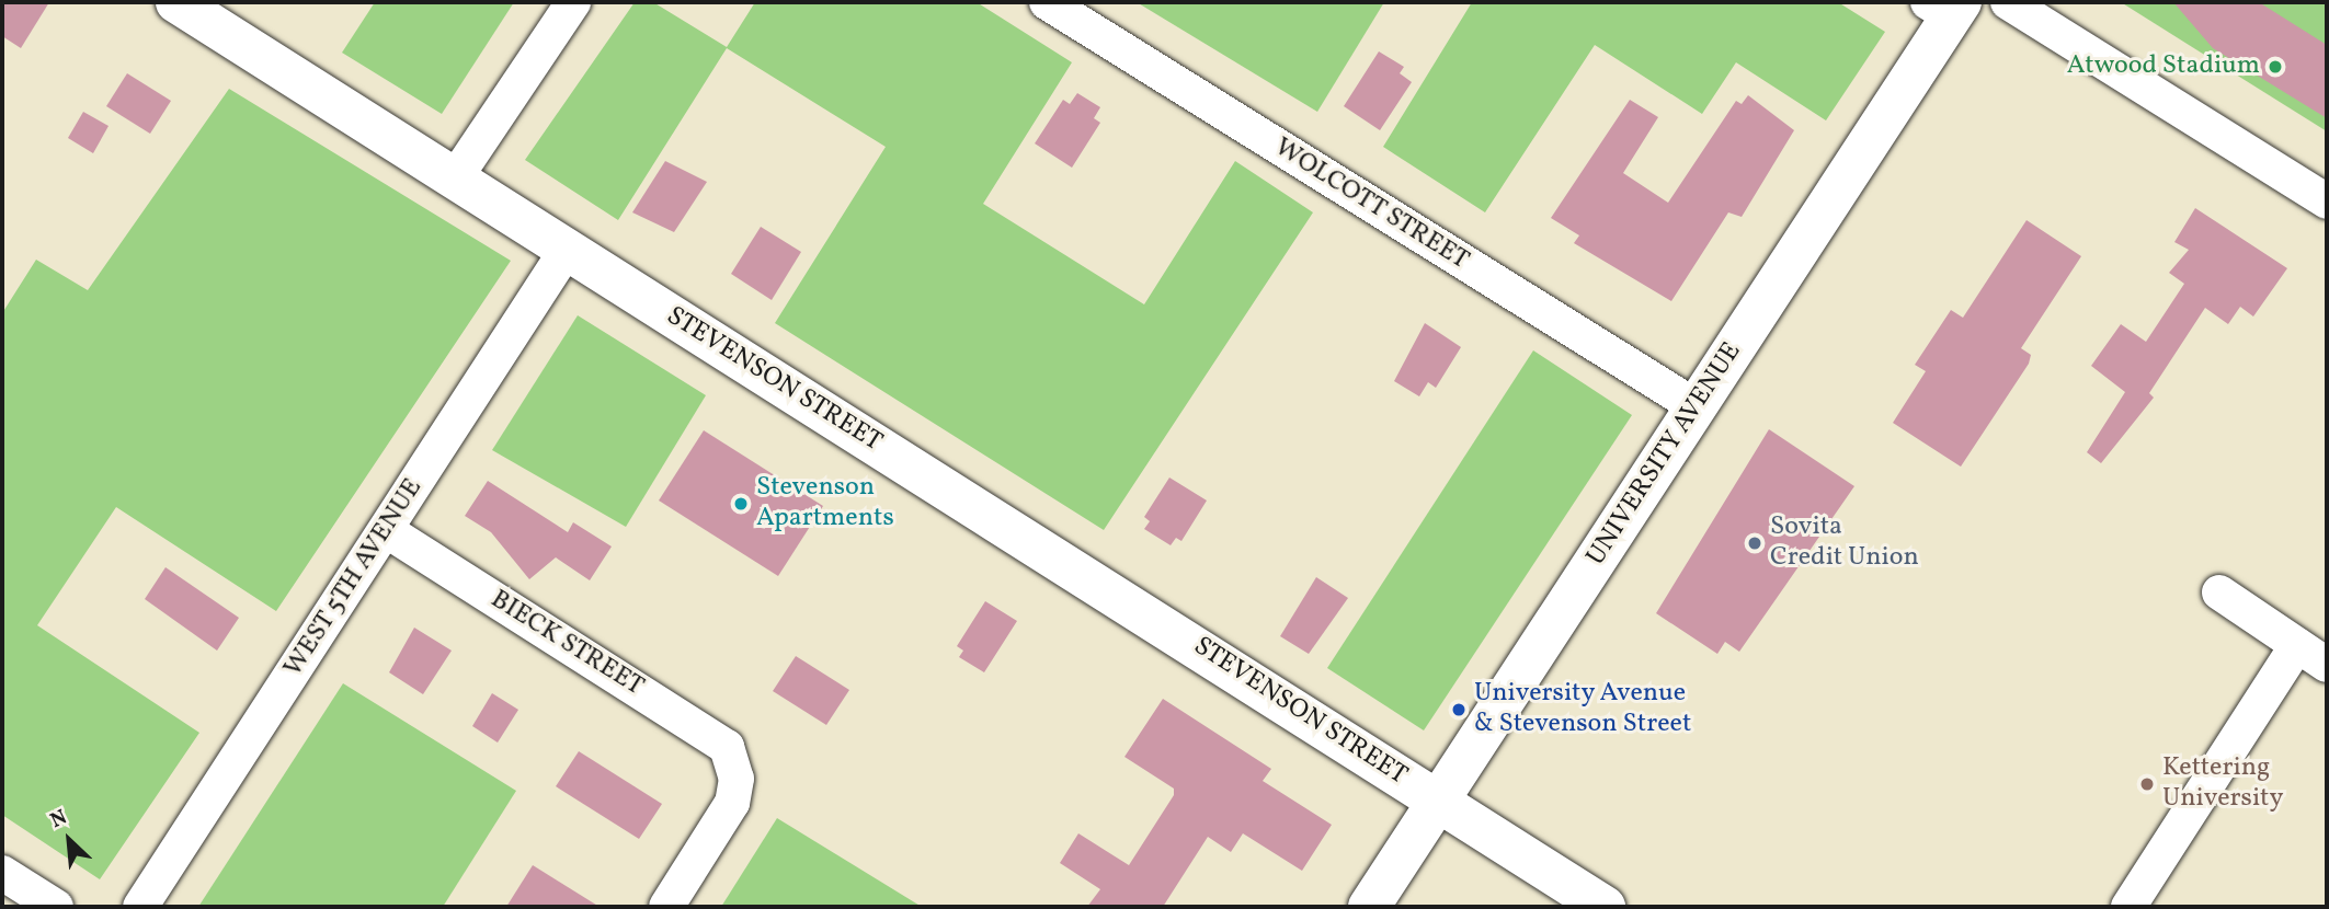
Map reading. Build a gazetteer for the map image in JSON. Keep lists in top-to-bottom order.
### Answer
{
  "streets": {
    "street": [
      "WOLCOTT STREET",
      "STEVENSON STREET",
      "UNIVERSITY AVENUE",
      "WEST 5TH AVENUE",
      "BIECK STREET"
    ]
  },
  "crossings": [
    ["WOLCOTT STREET", "UNIVERSITY AVENUE"],
    ["STEVENSON STREET", "UNIVERSITY AVENUE"],
    ["STEVENSON STREET", "WEST 5TH AVENUE"],
    ["WEST 5TH AVENUE", "BIECK STREET"]
  ],
  "places": [
    "Atwood Stadium",
    "Stevenson Apartments",
    "Sovita Credit Union",
    "University Avenue & Stevenson Street",
    "Kettering University"
  ],
  "north": "top left"
}
